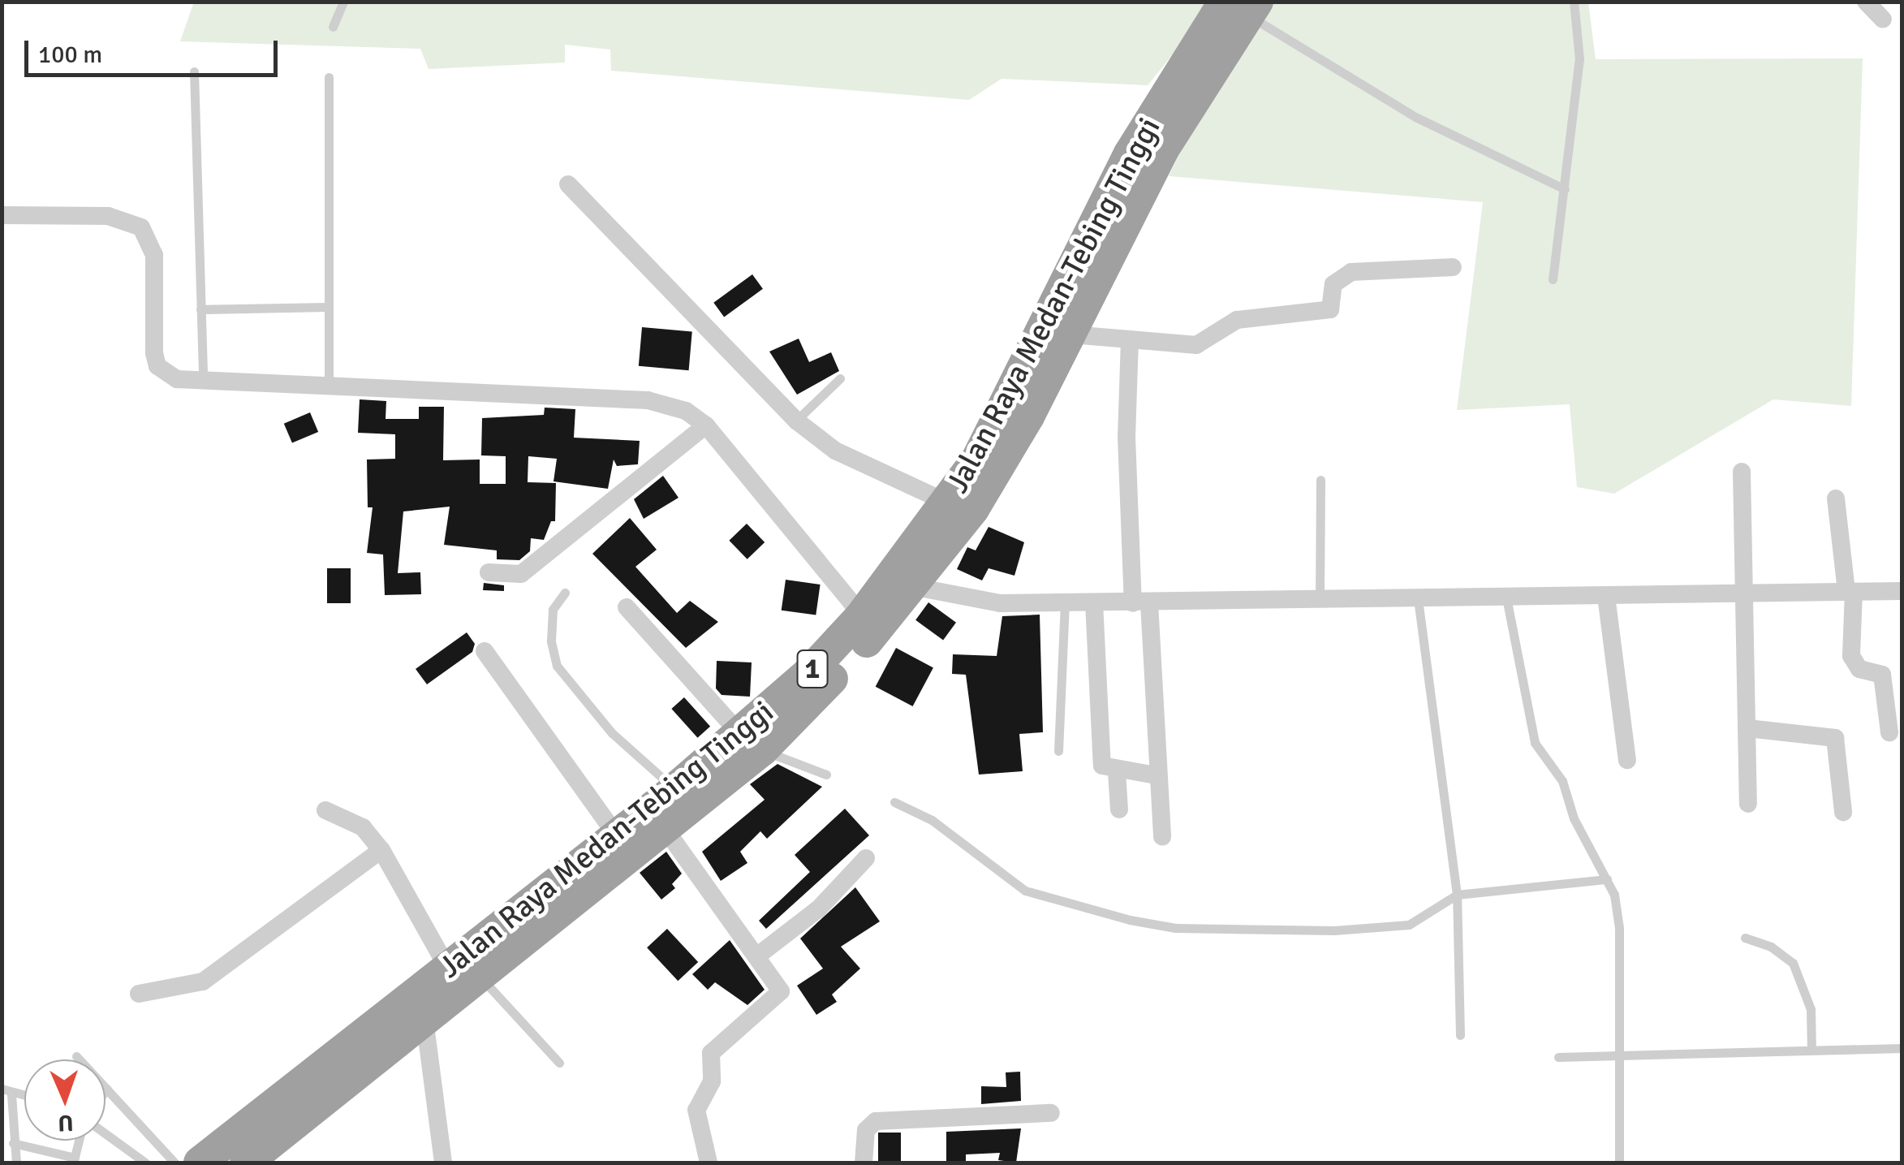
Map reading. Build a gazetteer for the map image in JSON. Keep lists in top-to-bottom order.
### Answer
{
  "streets": {
    "highway": ["Jalan Raya Medan-Tebing Tinggi", "1"]
  },
  "scale_bar": "100 m",
  "north": "bottom"
}
